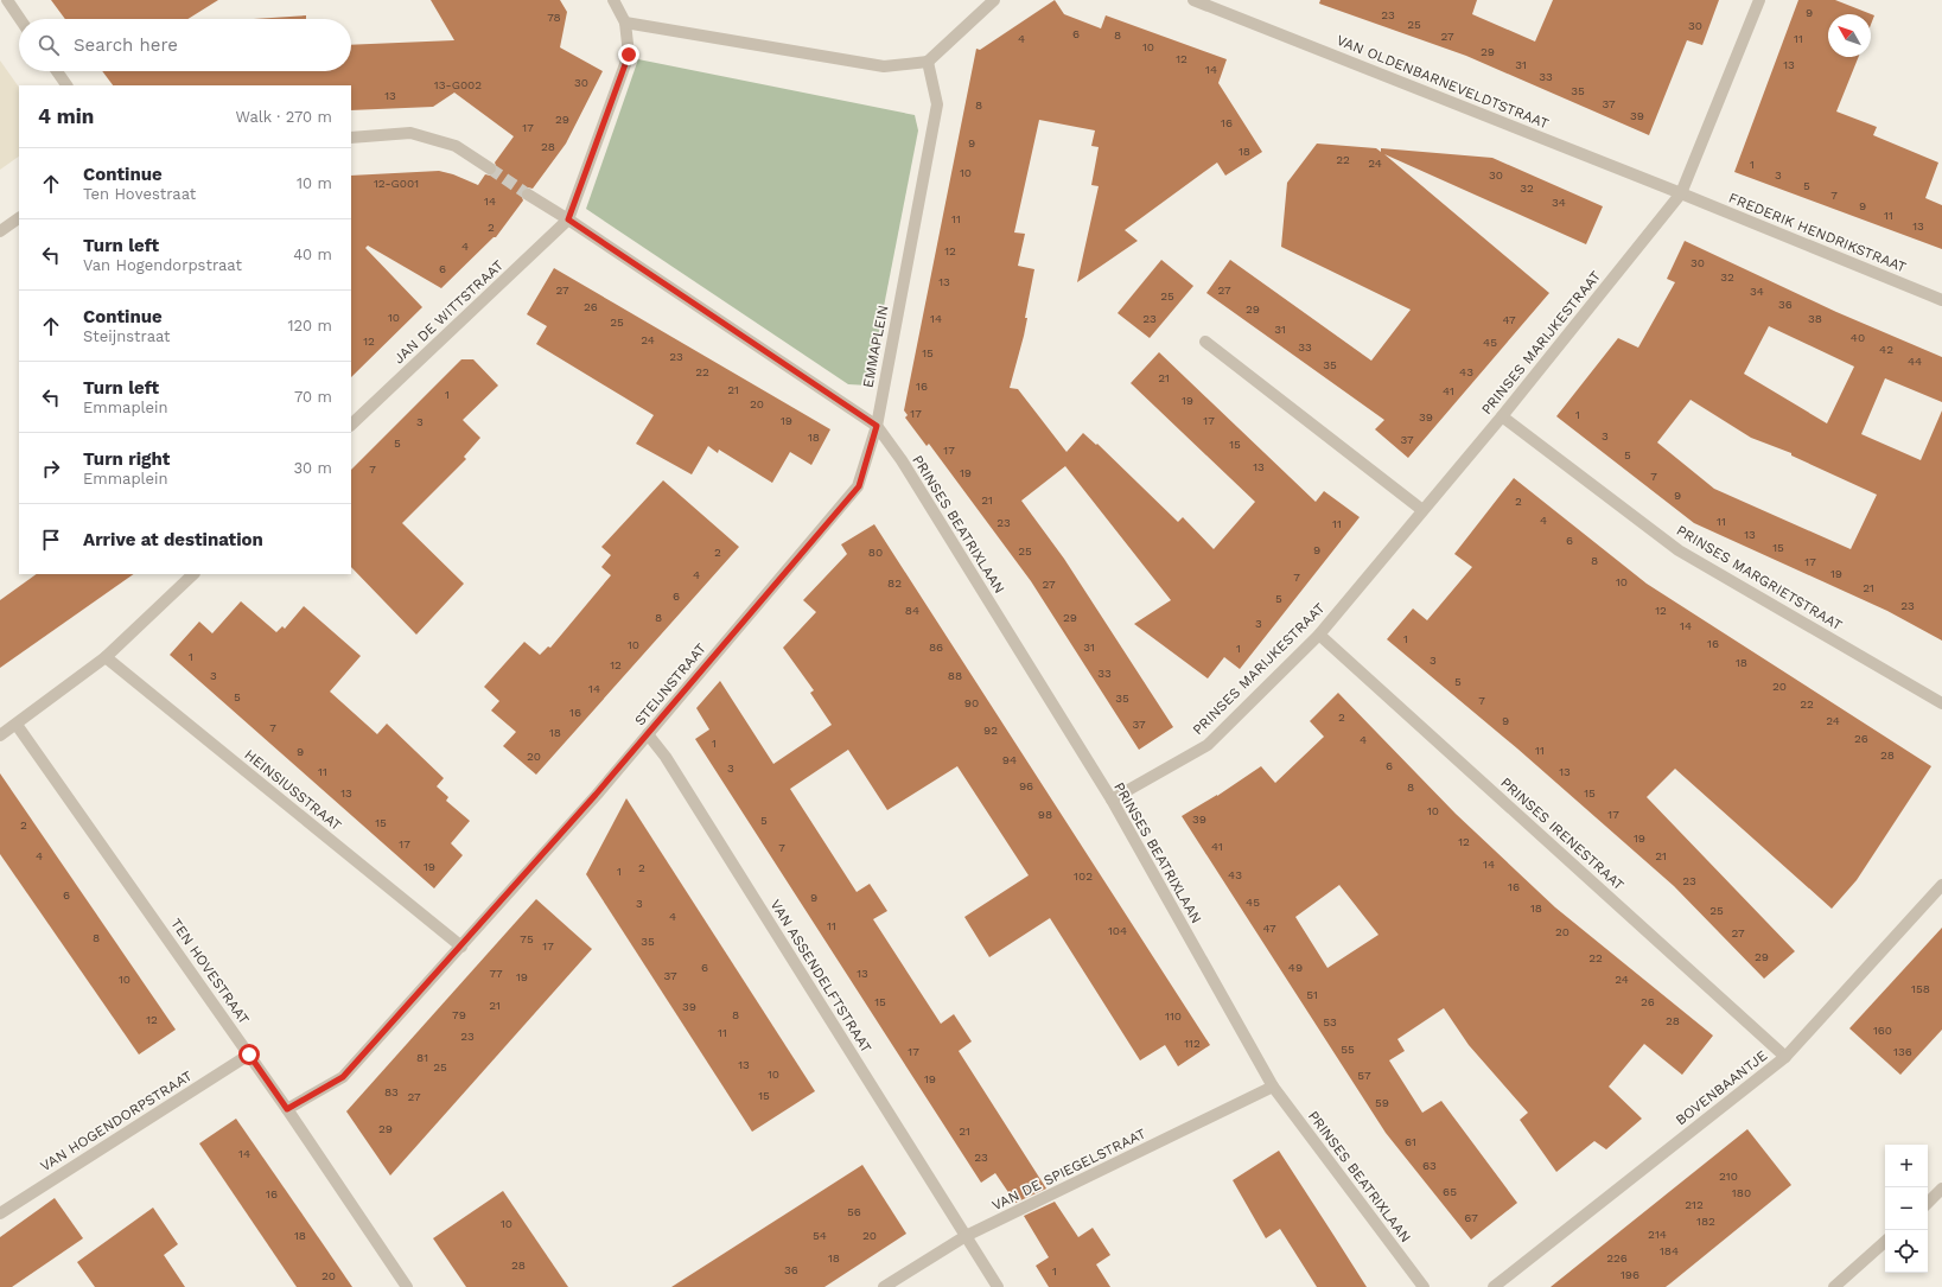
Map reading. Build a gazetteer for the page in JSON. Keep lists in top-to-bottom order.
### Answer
{
  "streets": {
    "street": [
      "VAN OLDENBARNEVELDTSTRAAT",
      "FREDERIK HENDRIKSTRAAT",
      "JAN DE WITTSTRAAT",
      "PRINSES MARIJKESTRAAT",
      "EMMAPLEIN",
      "PRINSES BEATRIXLAAN",
      "PRINSES MARGRIETSTRAAT",
      "STEIJNSTRAAT",
      "HEINSIUSSTRAAT",
      "PRINSES IRENESTRAAT",
      "TEN HOVESTRAAT",
      "VAN ASSENDELFTSTRAAT",
      "BOVENBAANTJE",
      "VAN HOGENDORPSTRAAT",
      "VAN DE SPIEGELSTRAAT"
    ]
  },
  "crossings": [
    ["VAN OLDENBARNEVELDTSTRAAT", "FREDERIK HENDRIKSTRAAT"],
    ["VAN OLDENBARNEVELDTSTRAAT", "PRINSES MARIJKESTRAAT"],
    ["FREDERIK HENDRIKSTRAAT", "PRINSES MARIJKESTRAAT"],
    ["PRINSES MARIJKESTRAAT", "PRINSES BEATRIXLAAN"],
    ["PRINSES MARIJKESTRAAT", "PRINSES MARGRIETSTRAAT"],
    ["PRINSES MARIJKESTRAAT", "PRINSES IRENESTRAAT"],
    ["EMMAPLEIN", "PRINSES BEATRIXLAAN"],
    ["EMMAPLEIN", "STEIJNSTRAAT"],
    ["PRINSES BEATRIXLAAN", "STEIJNSTRAAT"],
    ["PRINSES BEATRIXLAAN", "VAN DE SPIEGELSTRAAT"],
    ["STEIJNSTRAAT", "HEINSIUSSTRAAT"],
    ["STEIJNSTRAAT", "VAN ASSENDELFTSTRAAT"],
    ["PRINSES IRENESTRAAT", "BOVENBAANTJE"],
    ["TEN HOVESTRAAT", "VAN HOGENDORPSTRAAT"],
    ["VAN ASSENDELFTSTRAAT", "VAN DE SPIEGELSTRAAT"]
  ],
  "house_numbers": [
    "9",
    "23",
    "78",
    "25",
    "30",
    "6",
    "8",
    "27",
    "4",
    "11",
    "10",
    "29",
    "12",
    "31",
    "13",
    "14",
    "33",
    "30",
    "13-G002",
    "35",
    "13",
    "37",
    "8",
    "39",
    "29",
    "16",
    "17",
    "9",
    "28",
    "18",
    "22",
    "24",
    "1",
    "10",
    "30",
    "3",
    "12-G001",
    "5",
    "32",
    "7",
    "14",
    "34",
    "9",
    "11",
    "11",
    "13",
    "2",
    "4",
    "12",
    "30",
    "6",
    "32",
    "13",
    "27",
    "27",
    "34",
    "25",
    "36",
    "26",
    "29",
    "10",
    "14",
    "23",
    "38",
    "47",
    "25",
    "31",
    "40",
    "24",
    "12",
    "45",
    "33",
    "42",
    "15",
    "23",
    "44",
    "35",
    "22",
    "43",
    "21",
    "16",
    "21",
    "41",
    "1",
    "19",
    "20",
    "17",
    "1",
    "39",
    "19",
    "17",
    "3",
    "3",
    "18",
    "37",
    "5",
    "15",
    "17",
    "5",
    "13",
    "7",
    "19",
    "7",
    "9",
    "21",
    "2",
    "4",
    "11",
    "23",
    "11",
    "13",
    "6",
    "15",
    "9",
    "25",
    "2",
    "80",
    "8",
    "17",
    "19",
    "4",
    "7",
    "10",
    "82",
    "27",
    "21",
    "6",
    "5",
    "23",
    "84",
    "12",
    "8",
    "29",
    "3",
    "14",
    "1",
    "16",
    "10",
    "86",
    "31",
    "1",
    "1",
    "3",
    "18",
    "12",
    "33",
    "3",
    "88",
    "5",
    "20",
    "14",
    "5",
    "35",
    "7",
    "90",
    "22",
    "16",
    "2",
    "9",
    "24",
    "37",
    "7",
    "92",
    "18",
    "26",
    "4",
    "1",
    "11",
    "9",
    "28",
    "20",
    "94",
    "6",
    "3",
    "11",
    "13",
    "96",
    "8",
    "13",
    "15",
    "10",
    "98",
    "17",
    "39",
    "5",
    "15",
    "2",
    "19",
    "12",
    "17",
    "41",
    "7",
    "4",
    "21",
    "14",
    "19",
    "2",
    "1",
    "43",
    "102",
    "23",
    "16",
    "6",
    "9",
    "45",
    "3",
    "18",
    "25",
    "4",
    "11",
    "47",
    "104",
    "20",
    "27",
    "8",
    "75",
    "35",
    "17",
    "29",
    "22",
    "6",
    "49",
    "77",
    "13",
    "37",
    "19",
    "10",
    "24",
    "158",
    "51",
    "15",
    "26",
    "21",
    "39",
    "79",
    "8",
    "110",
    "12",
    "28",
    "53",
    "160",
    "11",
    "23",
    "112",
    "55",
    "17",
    "136",
    "81",
    "13",
    "25",
    "10",
    "57",
    "19",
    "83",
    "15",
    "27",
    "59",
    "29",
    "21",
    "61",
    "14",
    "23",
    "63",
    "210",
    "65",
    "180",
    "16",
    "212",
    "56",
    "67",
    "182",
    "10",
    "214",
    "18",
    "54",
    "20",
    "184",
    "18",
    "226",
    "28",
    "36",
    "1",
    "196",
    "20"
  ],
  "north": "top left",
  "page": {
    "search": "Search here",
    "heading": ["4 min", "Walk · 270 m"],
    "list": [
      ["Continue", "Ten Hovestraat", "10 m"],
      ["Turn left", "Van Hogendorpstraat", "40 m"],
      ["Continue", "Steijnstraat", "120 m"],
      ["Turn left", "Emmaplein", "70 m"],
      ["Turn right", "Emmaplein", "30 m"],
      "Arrive at destination"
    ],
    "map_buttons": ["+", "−"]
  }
}
